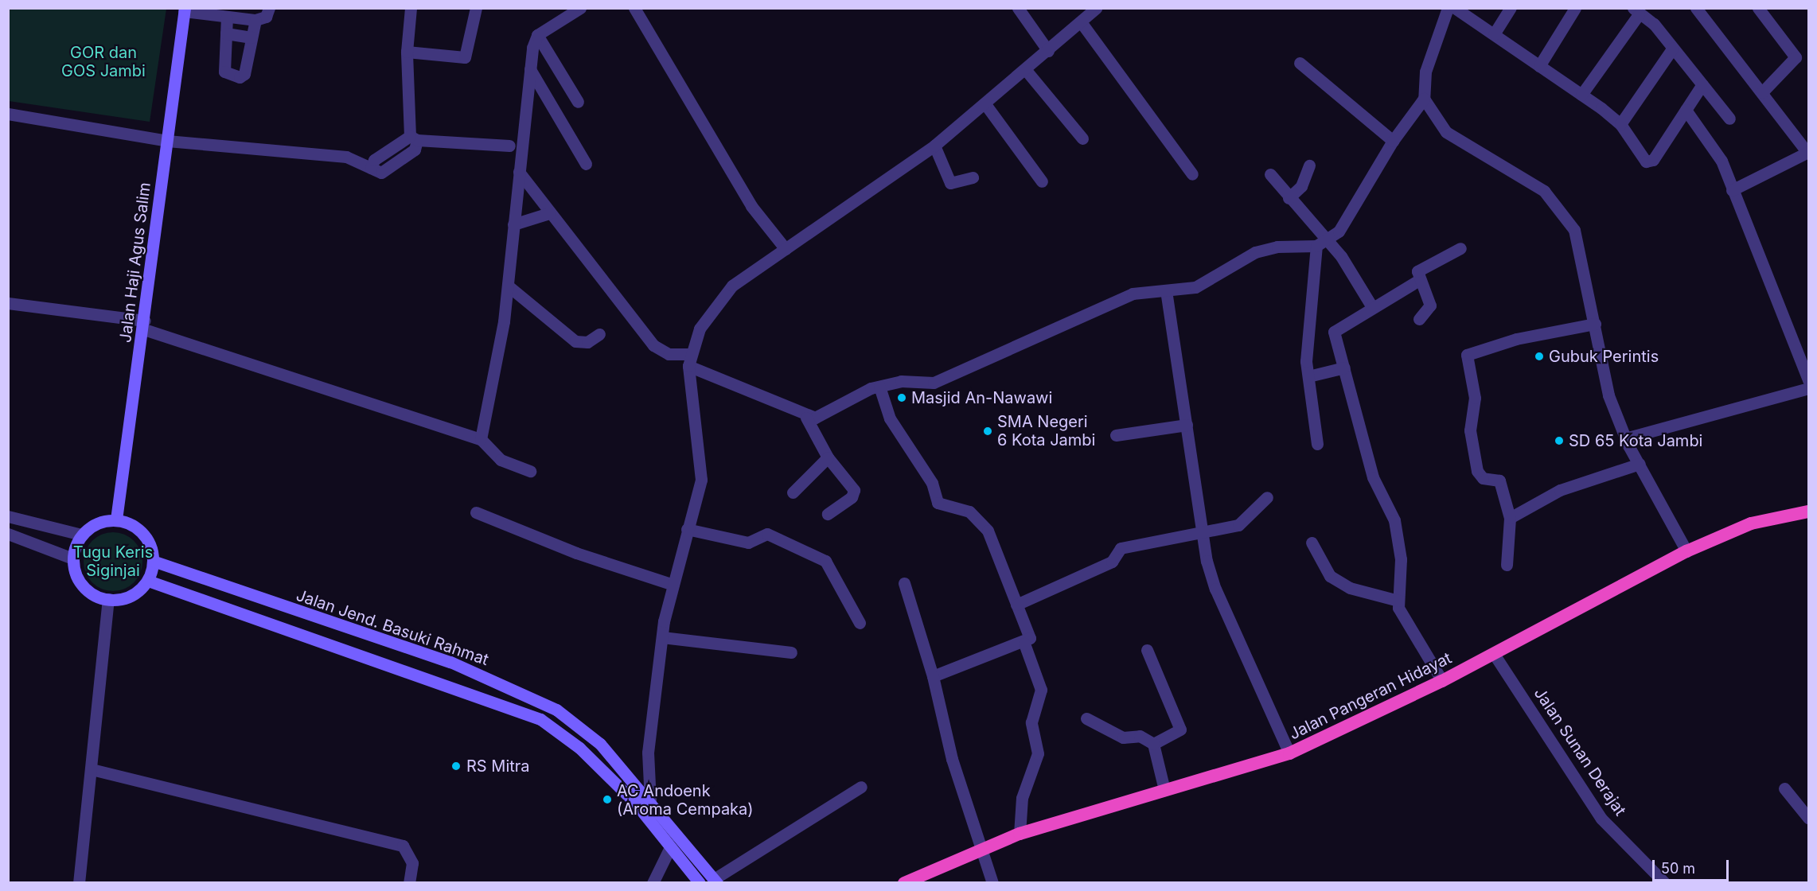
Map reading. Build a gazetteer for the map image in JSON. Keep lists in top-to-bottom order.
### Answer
{
  "streets": {
    "highway": ["Jalan Pangeran Hidayat"],
    "main road": ["Jalan Haji Agus Salim", "Jalan Jend. Basuki Rahmat"],
    "street": ["Jalan Sunan Derajat"]
  },
  "crossings": [
    ["Jalan Haji Agus Salim", "Jalan Jend. Basuki Rahmat"],
    ["Jalan Pangeran Hidayat", "Jalan Sunan Derajat"]
  ],
  "parks": ["GOR dan GOS Jambi", "Tugu Keris Siginjai"],
  "places": [
    "Gubuk Perintis",
    "Masjid An-Nawawi",
    "SMA Negeri 6 Kota Jambi",
    "SD 65 Kota Jambi",
    "RS Mitra",
    "AC Andoenk (Aroma Cempaka)"
  ],
  "scale_bar": "50 m"
}
